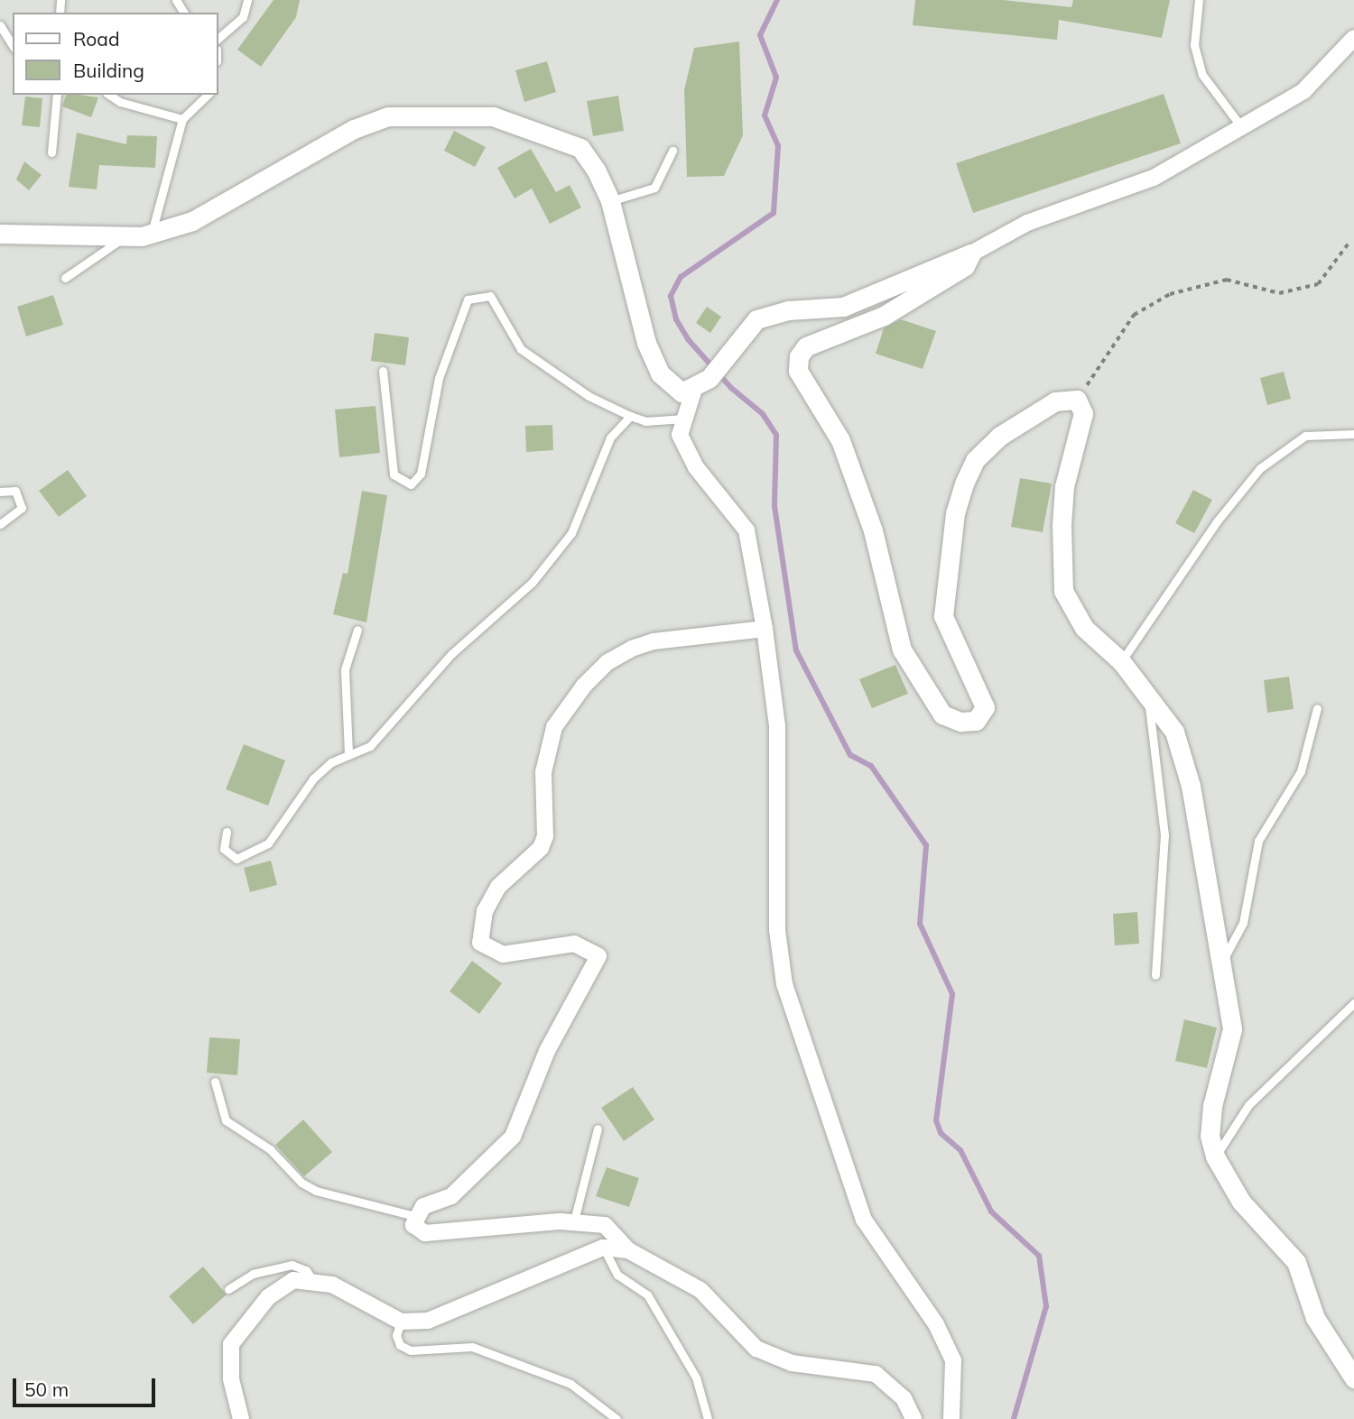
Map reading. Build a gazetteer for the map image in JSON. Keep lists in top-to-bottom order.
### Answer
{
  "legend": ["Road", "Building"],
  "scale_bar": "50 m"
}
